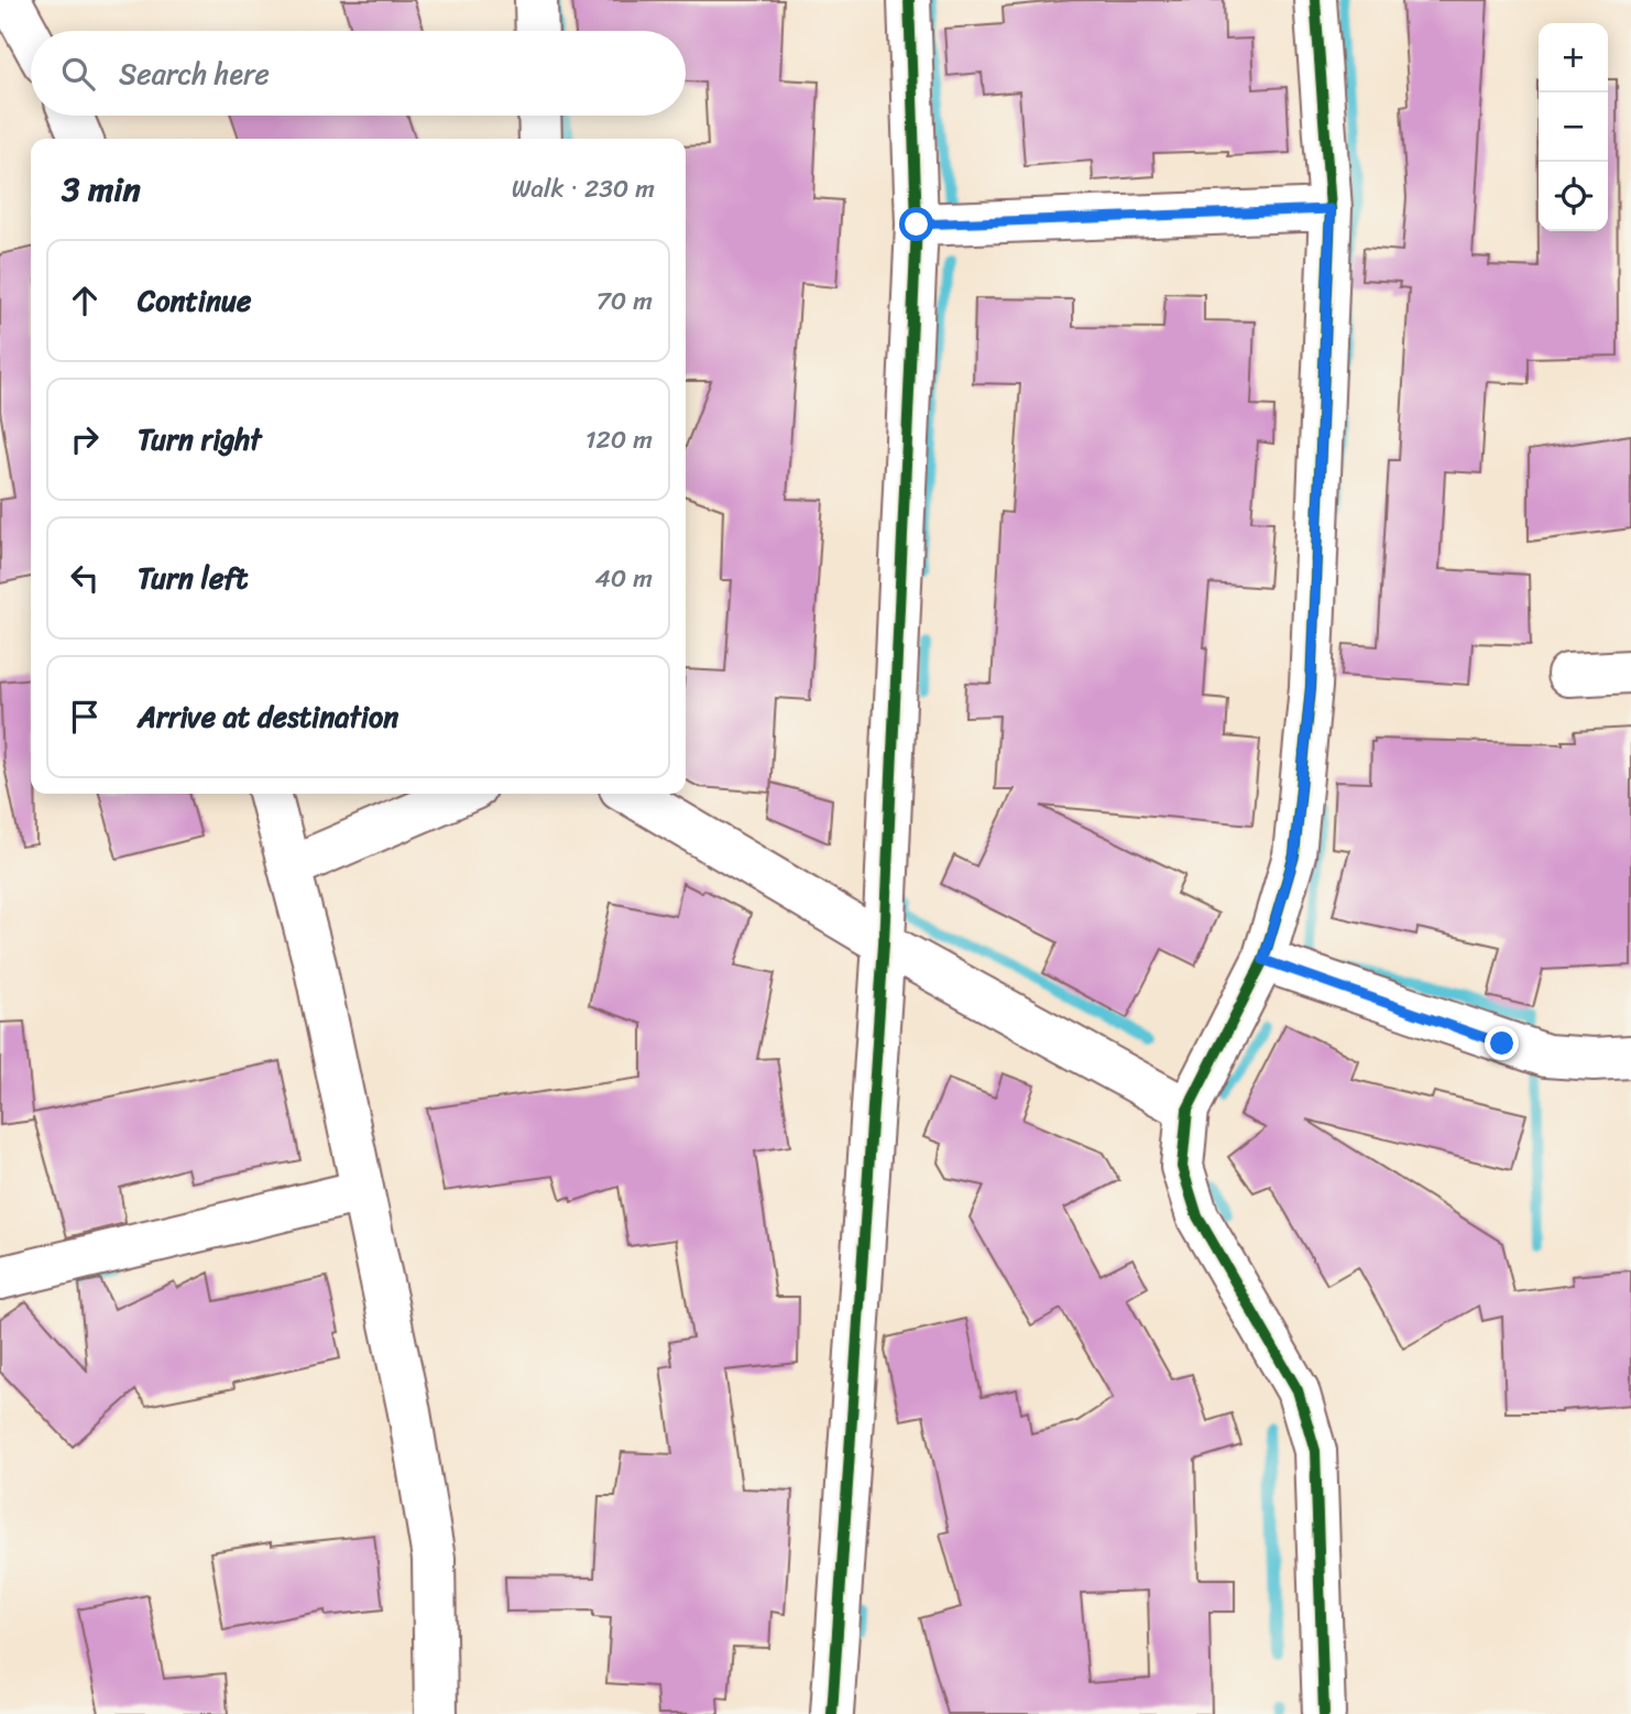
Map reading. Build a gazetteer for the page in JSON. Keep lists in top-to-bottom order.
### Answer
{
  "page": {
    "map_buttons": ["+", "−"],
    "search": "Search here",
    "heading": ["3 min", "Walk · 230 m"],
    "list": [
      ["Continue", "70 m"],
      ["Turn right", "120 m"],
      ["Turn left", "40 m"],
      "Arrive at destination"
    ]
  }
}
